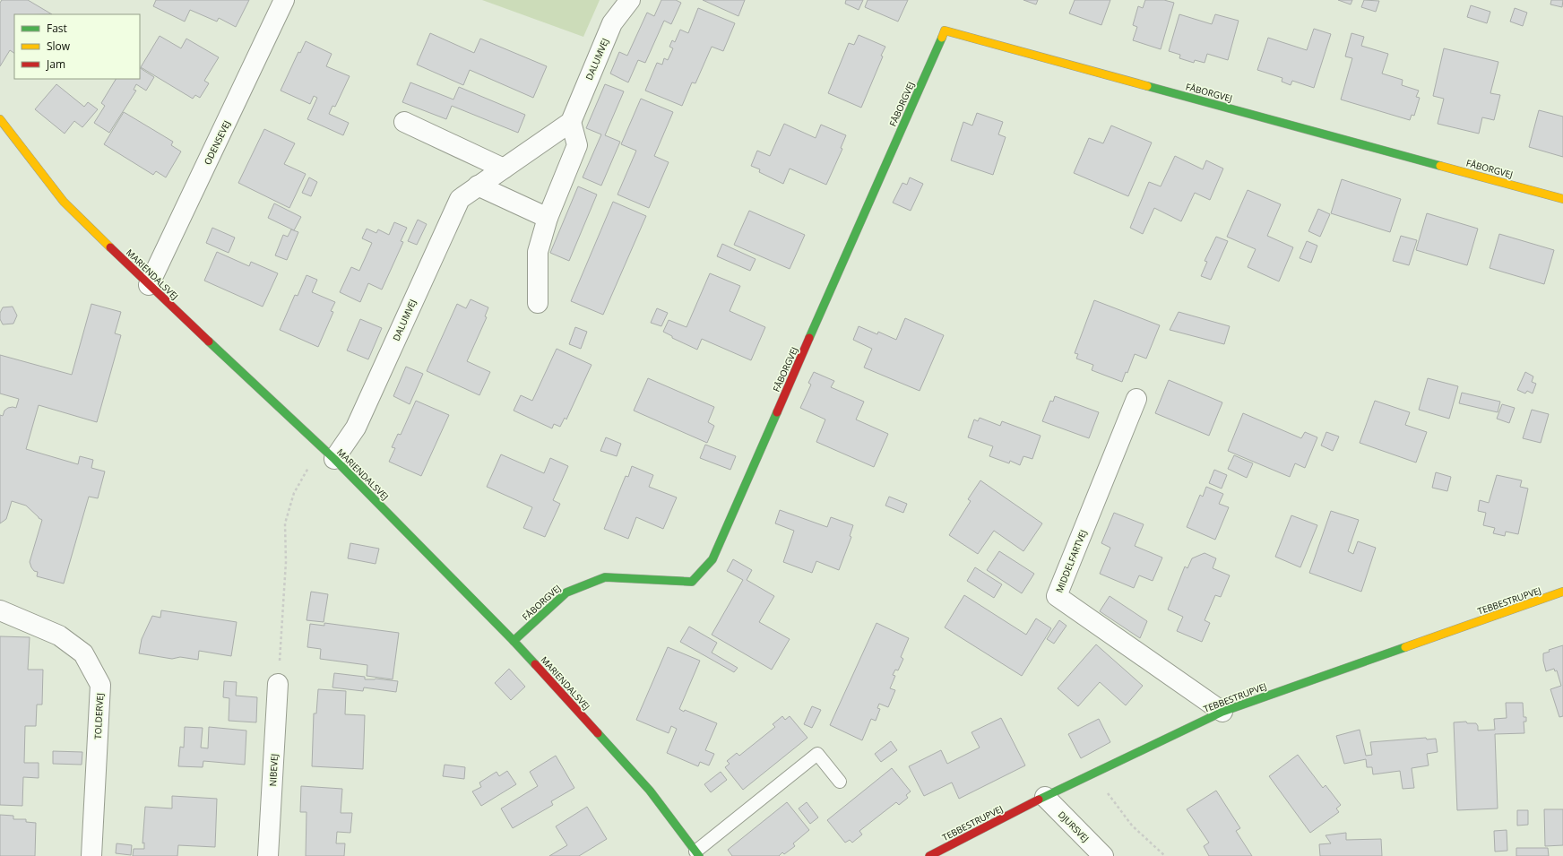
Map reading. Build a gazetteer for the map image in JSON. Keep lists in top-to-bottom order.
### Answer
{
  "streets": {
    "street": [
      "DALUMVEJ",
      "FÅBORGVEJ",
      "ODENSEVEJ",
      "MARIENDALSVEJ",
      "MIDDELFARTVEJ",
      "TEBBESTRUPVEJ",
      "TOLDERVEJ",
      "NIBEVEJ",
      "DJURSVEJ"
    ]
  },
  "crossings": [
    ["DALUMVEJ", "MARIENDALSVEJ"],
    ["FÅBORGVEJ", "MARIENDALSVEJ"],
    ["ODENSEVEJ", "MARIENDALSVEJ"],
    ["MIDDELFARTVEJ", "TEBBESTRUPVEJ"],
    ["TEBBESTRUPVEJ", "DJURSVEJ"]
  ],
  "legend": ["Fast", "Slow", "Jam"]
}
